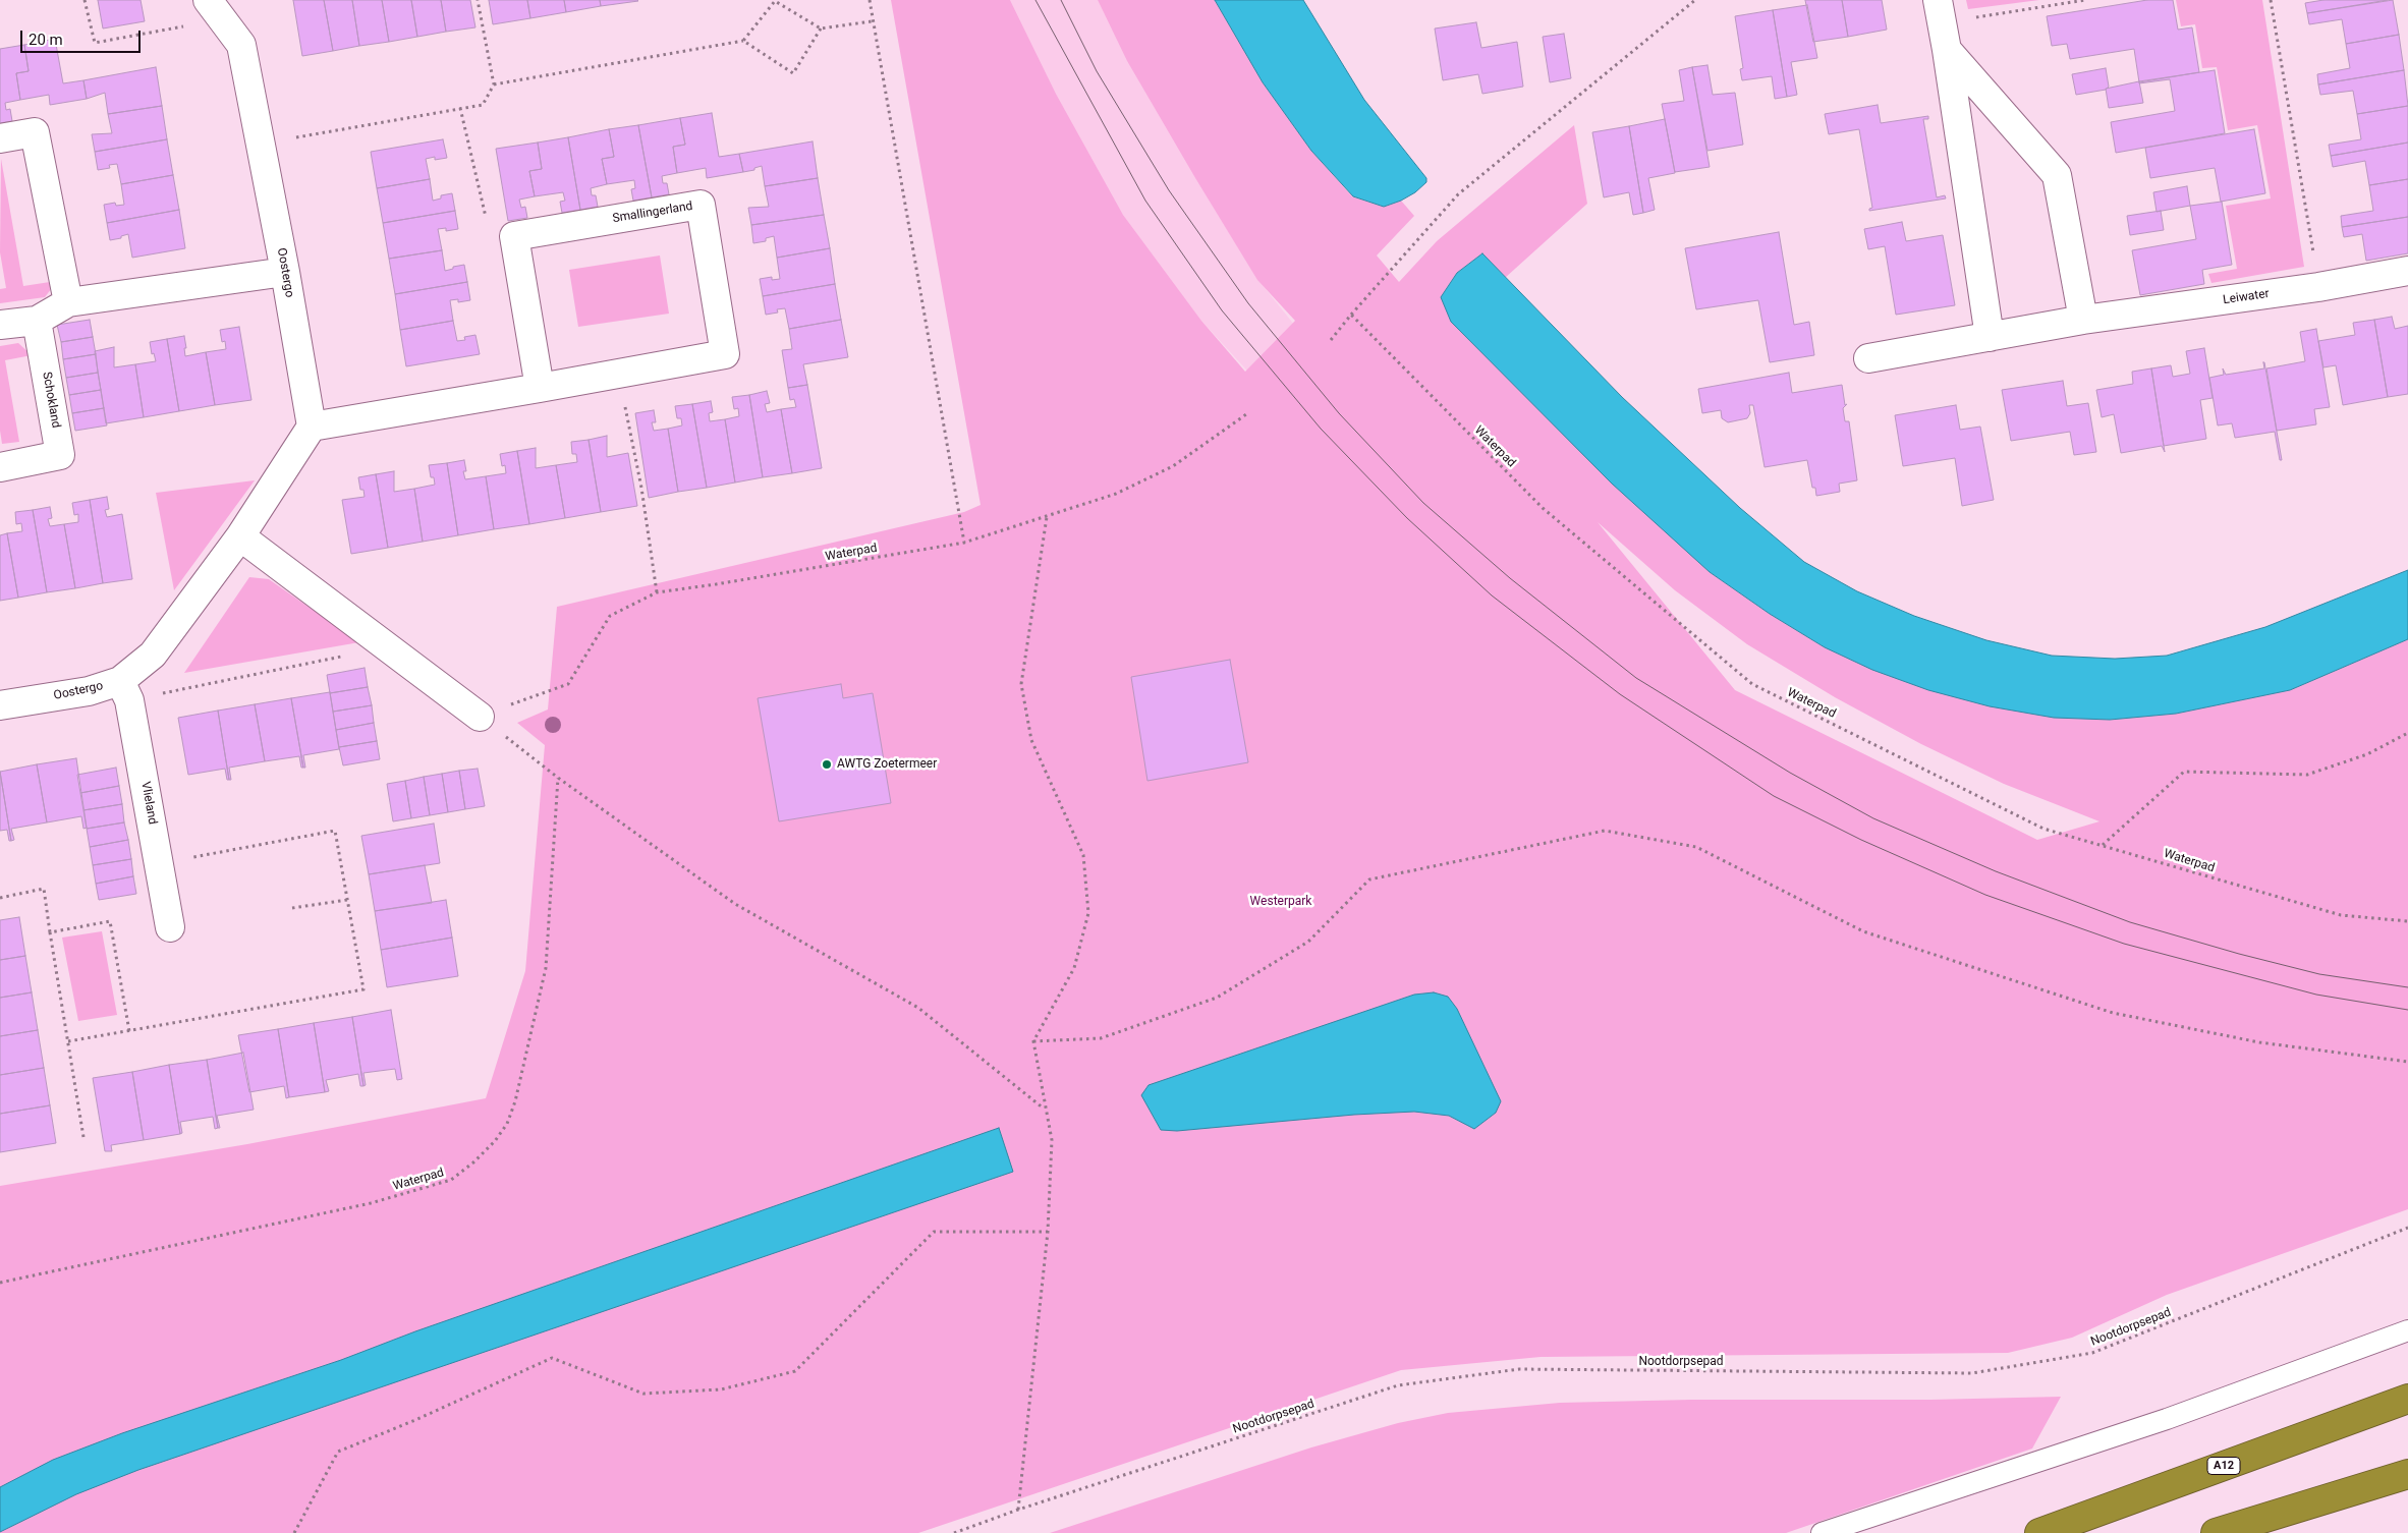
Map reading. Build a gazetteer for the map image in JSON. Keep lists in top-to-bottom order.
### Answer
{
  "streets": {
    "highway": ["A12"],
    "street": [
      "Smallingerland",
      "Oostergo",
      "Leiwater",
      "Schokland",
      "Vlieland"
    ],
    "path": ["Waterpad", "Nootdorpsepad"]
  },
  "crossings": [
    ["Smallingerland", "Oostergo"],
    ["Oostergo", "Vlieland"]
  ],
  "parks": ["Westerpark"],
  "places": ["AWTG Zoetermeer"],
  "scale_bar": "20 m"
}
